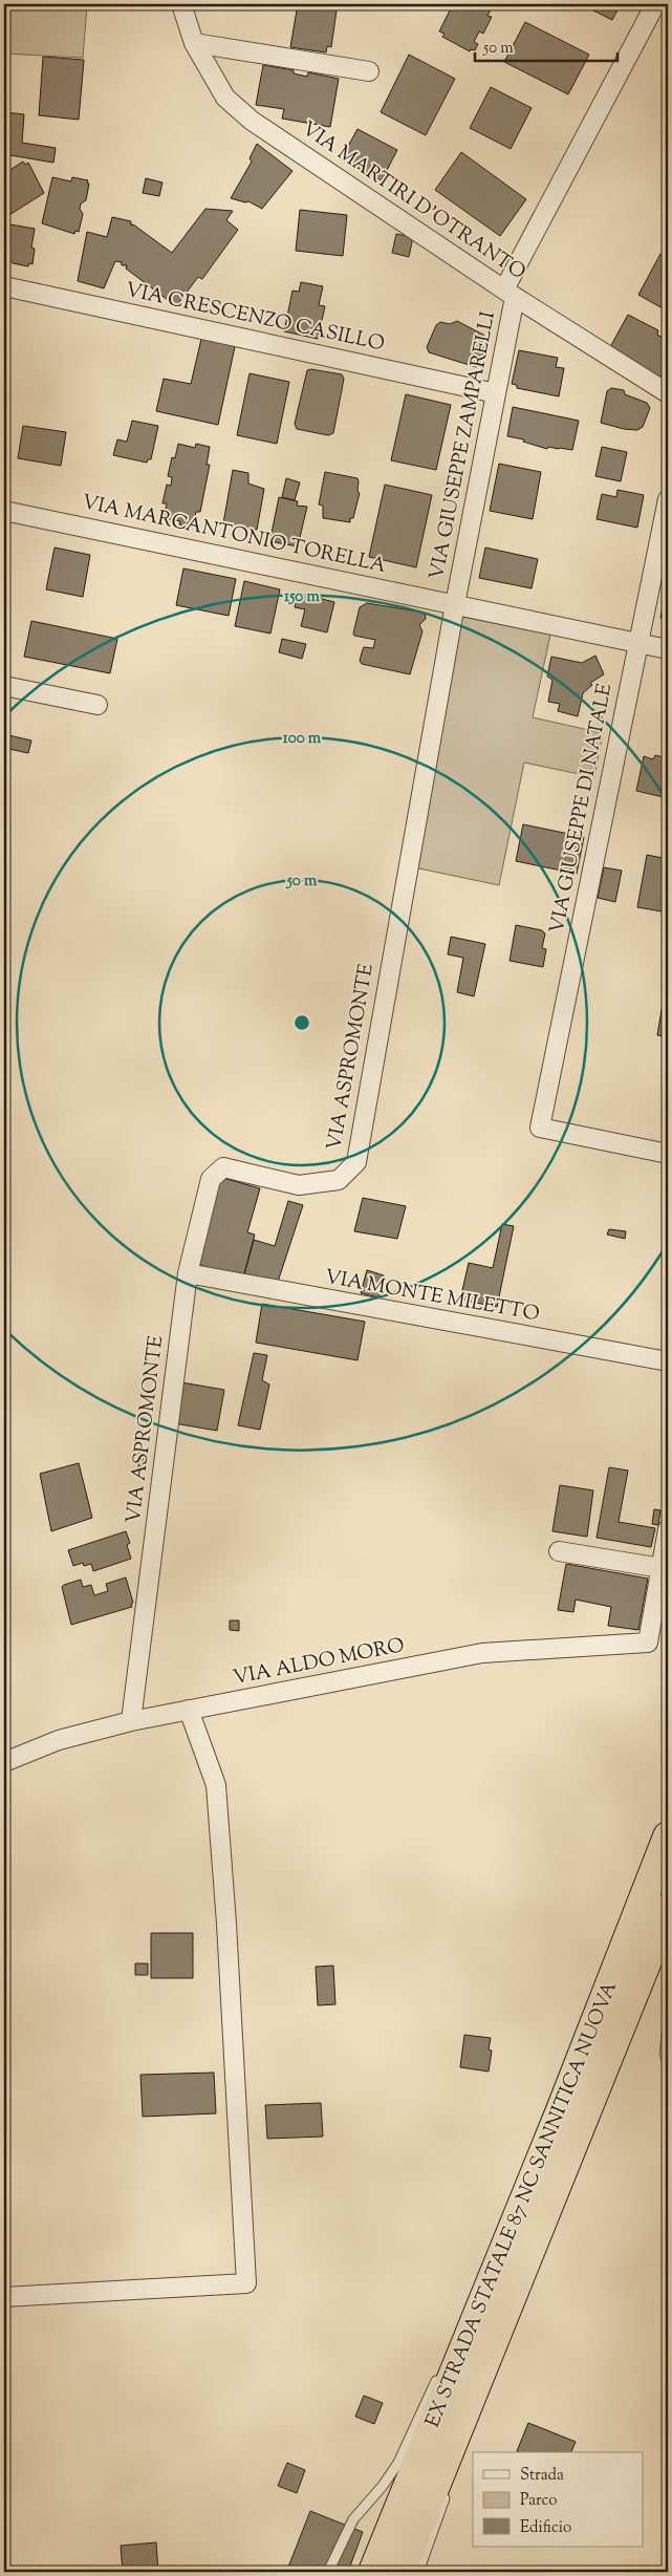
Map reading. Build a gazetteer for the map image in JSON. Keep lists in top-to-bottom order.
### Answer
{
  "streets": {
    "highway": ["EX STRADA STATALE 87 NC SANNITICA NUOVA"],
    "street": [
      "VIA MARTIRI D'OTRANTO",
      "VIA CRESCENZO CASILLO",
      "VIA GIUSEPPE ZAMPARELLI",
      "VIA MARCANTONIO TORELLA",
      "VIA GIUSEPPE DI NATALE",
      "VIA ASPROMONTE",
      "VIA MONTE MILETTO",
      "VIA ALDO MORO"
    ]
  },
  "crossings": [
    ["VIA MARTIRI D'OTRANTO", "VIA GIUSEPPE ZAMPARELLI"],
    ["VIA CRESCENZO CASILLO", "VIA GIUSEPPE ZAMPARELLI"],
    ["VIA GIUSEPPE ZAMPARELLI", "VIA MARCANTONIO TORELLA"],
    ["VIA GIUSEPPE ZAMPARELLI", "VIA ASPROMONTE"],
    ["VIA MARCANTONIO TORELLA", "VIA GIUSEPPE DI NATALE"],
    ["VIA MARCANTONIO TORELLA", "VIA ASPROMONTE"],
    ["VIA ASPROMONTE", "VIA MONTE MILETTO"],
    ["VIA ASPROMONTE", "VIA ALDO MORO"]
  ],
  "legend": ["Strada", "Parco", "Edificio"],
  "scale_bar": "50 m",
  "rings": ["150 m", "100 m", "50 m"]
}
